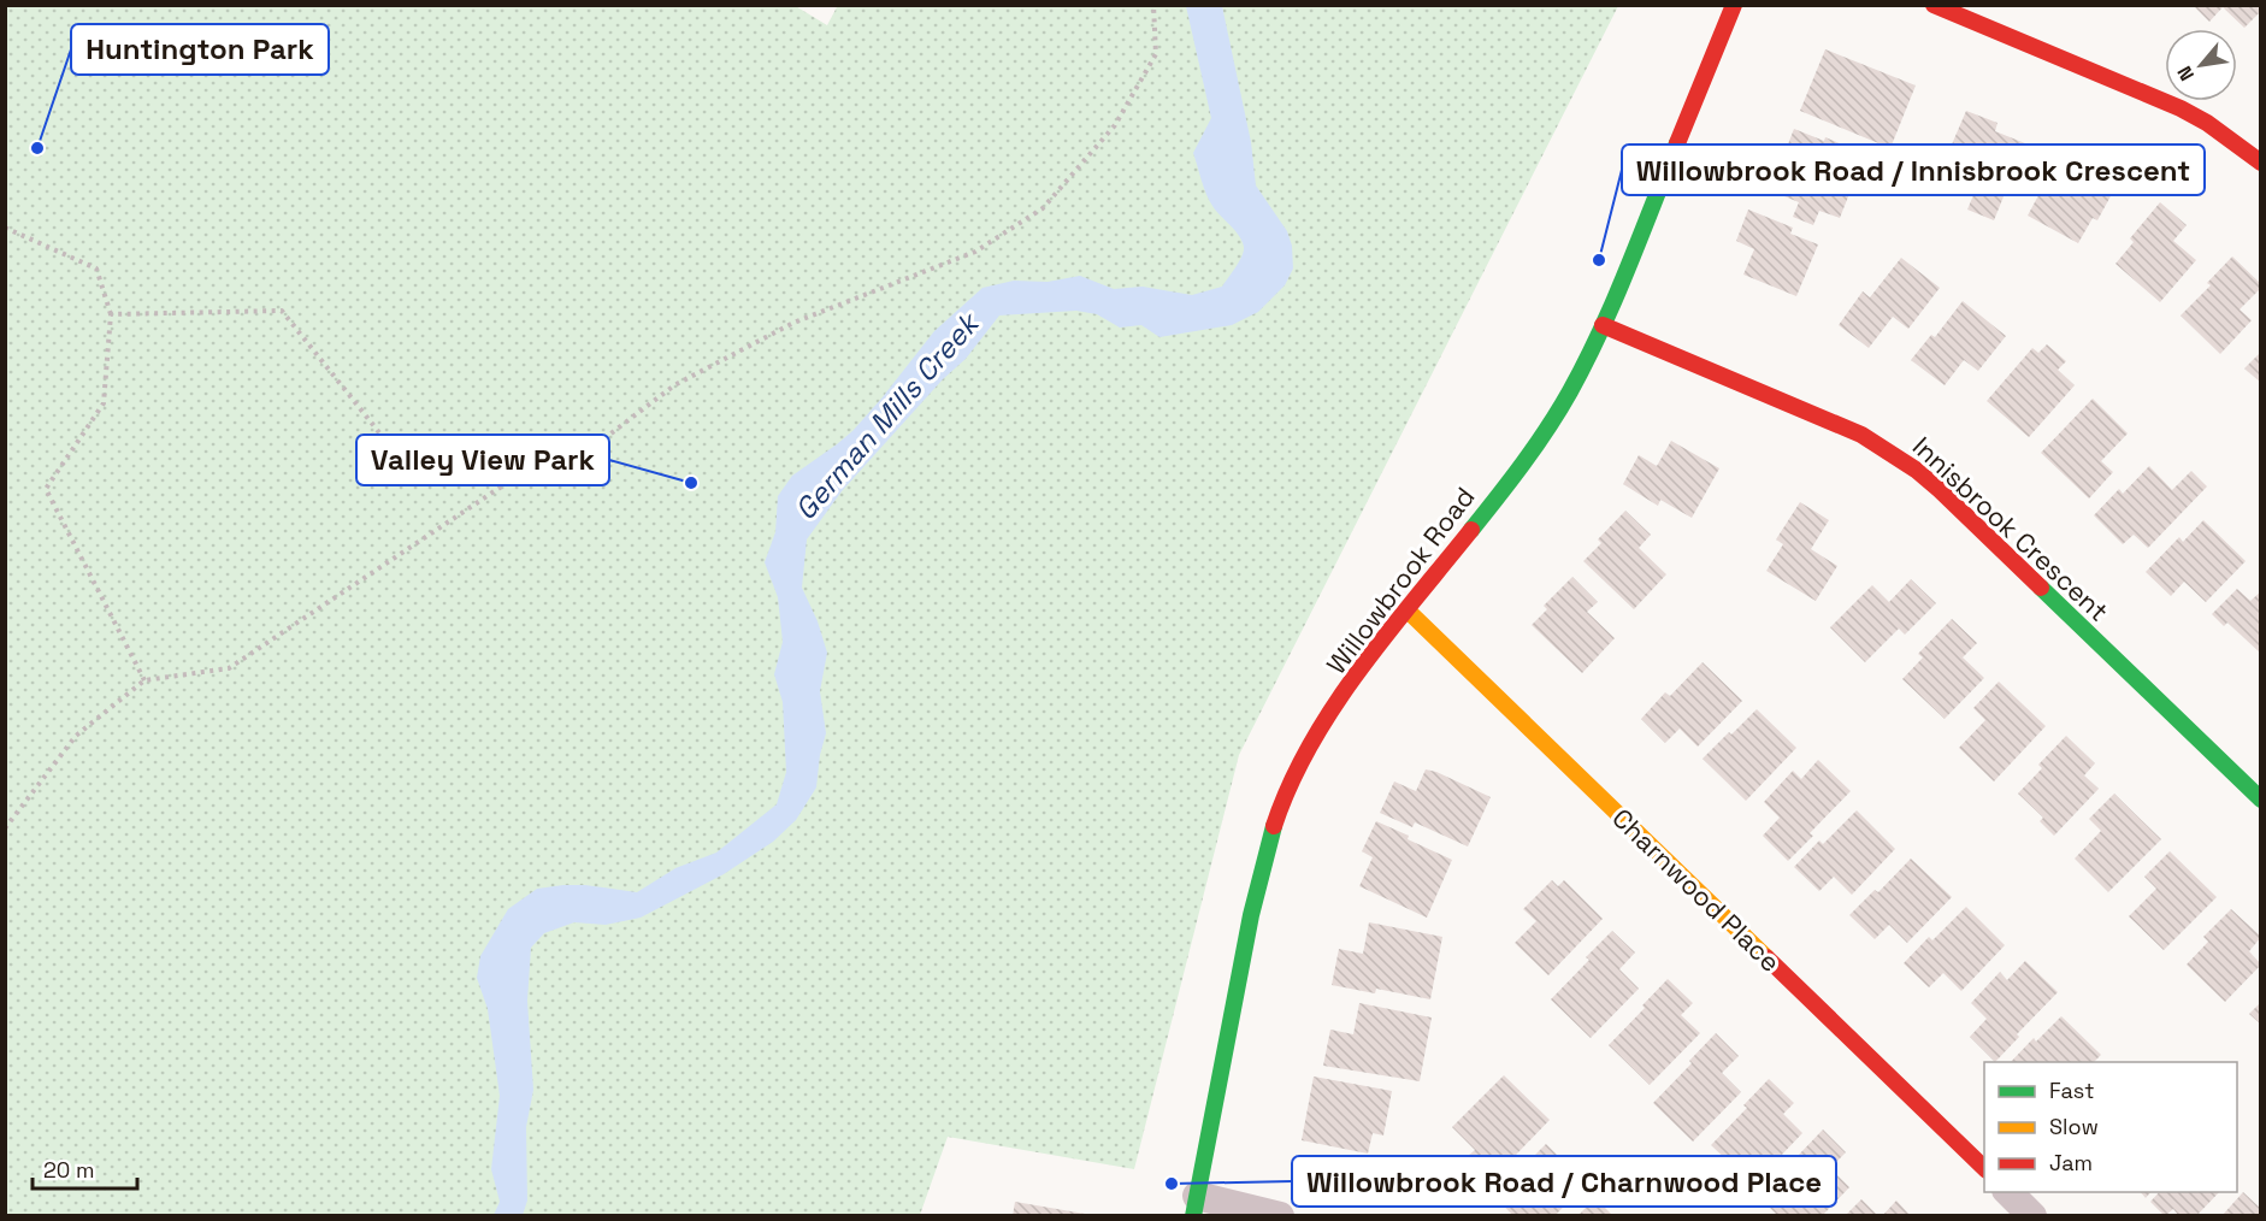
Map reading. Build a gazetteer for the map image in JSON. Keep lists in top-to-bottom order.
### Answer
{
  "streets": {
    "street": ["Innisbrook Crescent", "Willowbrook Road", "Charnwood Place"]
  },
  "crossings": [
    ["Innisbrook Crescent", "Willowbrook Road"],
    ["Willowbrook Road", "Charnwood Place"]
  ],
  "water": ["German Mills Creek"],
  "places": [
    "Huntington Park",
    "Willowbrook Road / Innisbrook Crescent",
    "Valley View Park",
    "Willowbrook Road / Charnwood Place"
  ],
  "legend": ["Fast", "Slow", "Jam"],
  "scale_bar": "20 m",
  "north": "bottom left"
}
